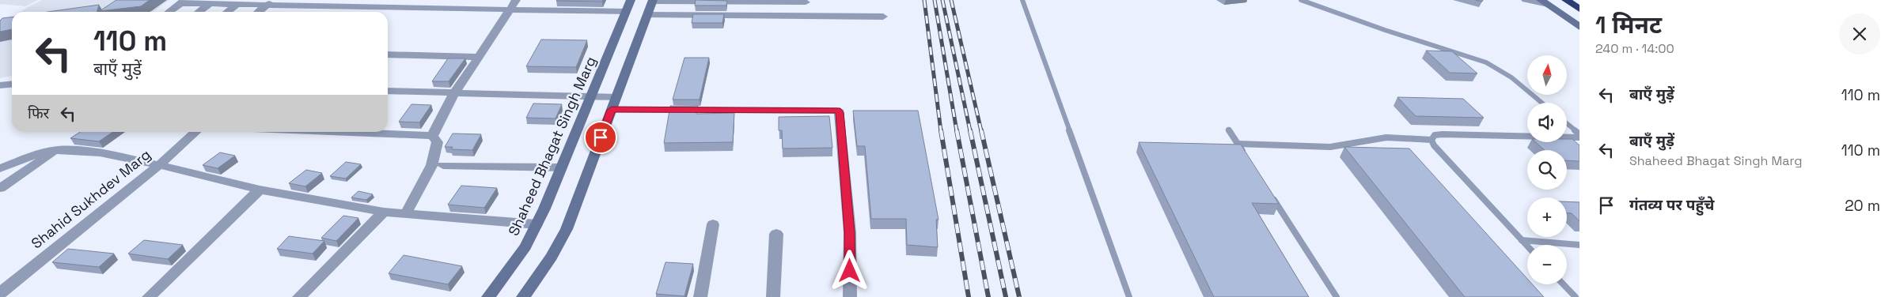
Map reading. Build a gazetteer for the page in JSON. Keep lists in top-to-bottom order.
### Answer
{
  "streets": {
    "street": ["Shaheed Bhagat Singh Marg", "Shahid Sukhdev Marg"]
  },
  "north": "top",
  "page": {
    "heading": ["1 मिनट", "240 m · 14:00"],
    "turn": ["110 m", "बाएँ मुड़ें"],
    "map_buttons": ["+", "−"],
    "list": [
      {
        "name": "बाएँ मुड़ें",
        "value": "110 m"
      },
      {
        "name": "बाएँ मुड़ें",
        "note": "Shaheed Bhagat Singh Marg",
        "value": "110 m"
      },
      {
        "name": "गंतव्य पर पहुँचे",
        "value": "20 m"
      }
    ],
    "then": "फिर"
  }
}
